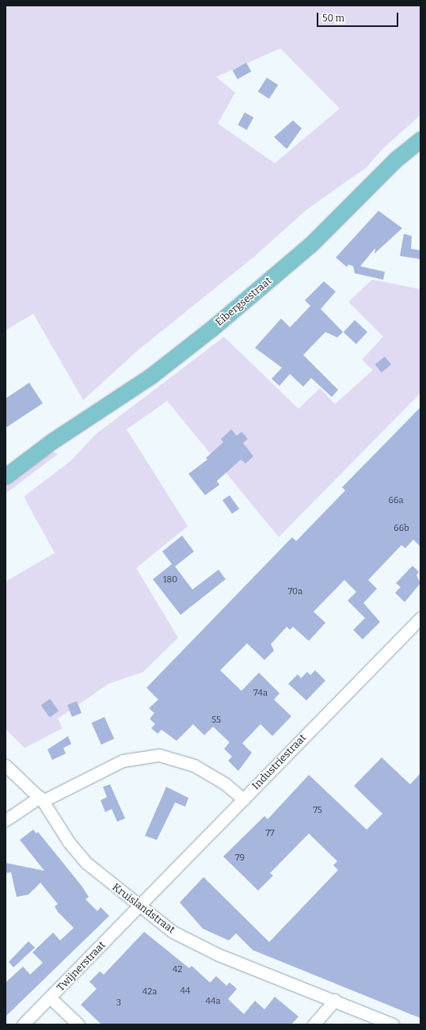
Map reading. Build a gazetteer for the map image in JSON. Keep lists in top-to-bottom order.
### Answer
{
  "streets": {
    "main road": ["Eibergsestraat"],
    "street": ["Industriestraat", "Kruislandstraat", "Twijnerstraat"]
  },
  "crossings": [
    ["Industriestraat", "Kruislandstraat"],
    ["Industriestraat", "Twijnerstraat"],
    ["Kruislandstraat", "Twijnerstraat"]
  ],
  "house_numbers": [
    "66a",
    "66b",
    "180",
    "70a",
    "74a",
    "55",
    "75",
    "77",
    "79",
    "42",
    "44",
    "42a",
    "44a",
    "3"
  ],
  "scale_bar": "50 m"
}
